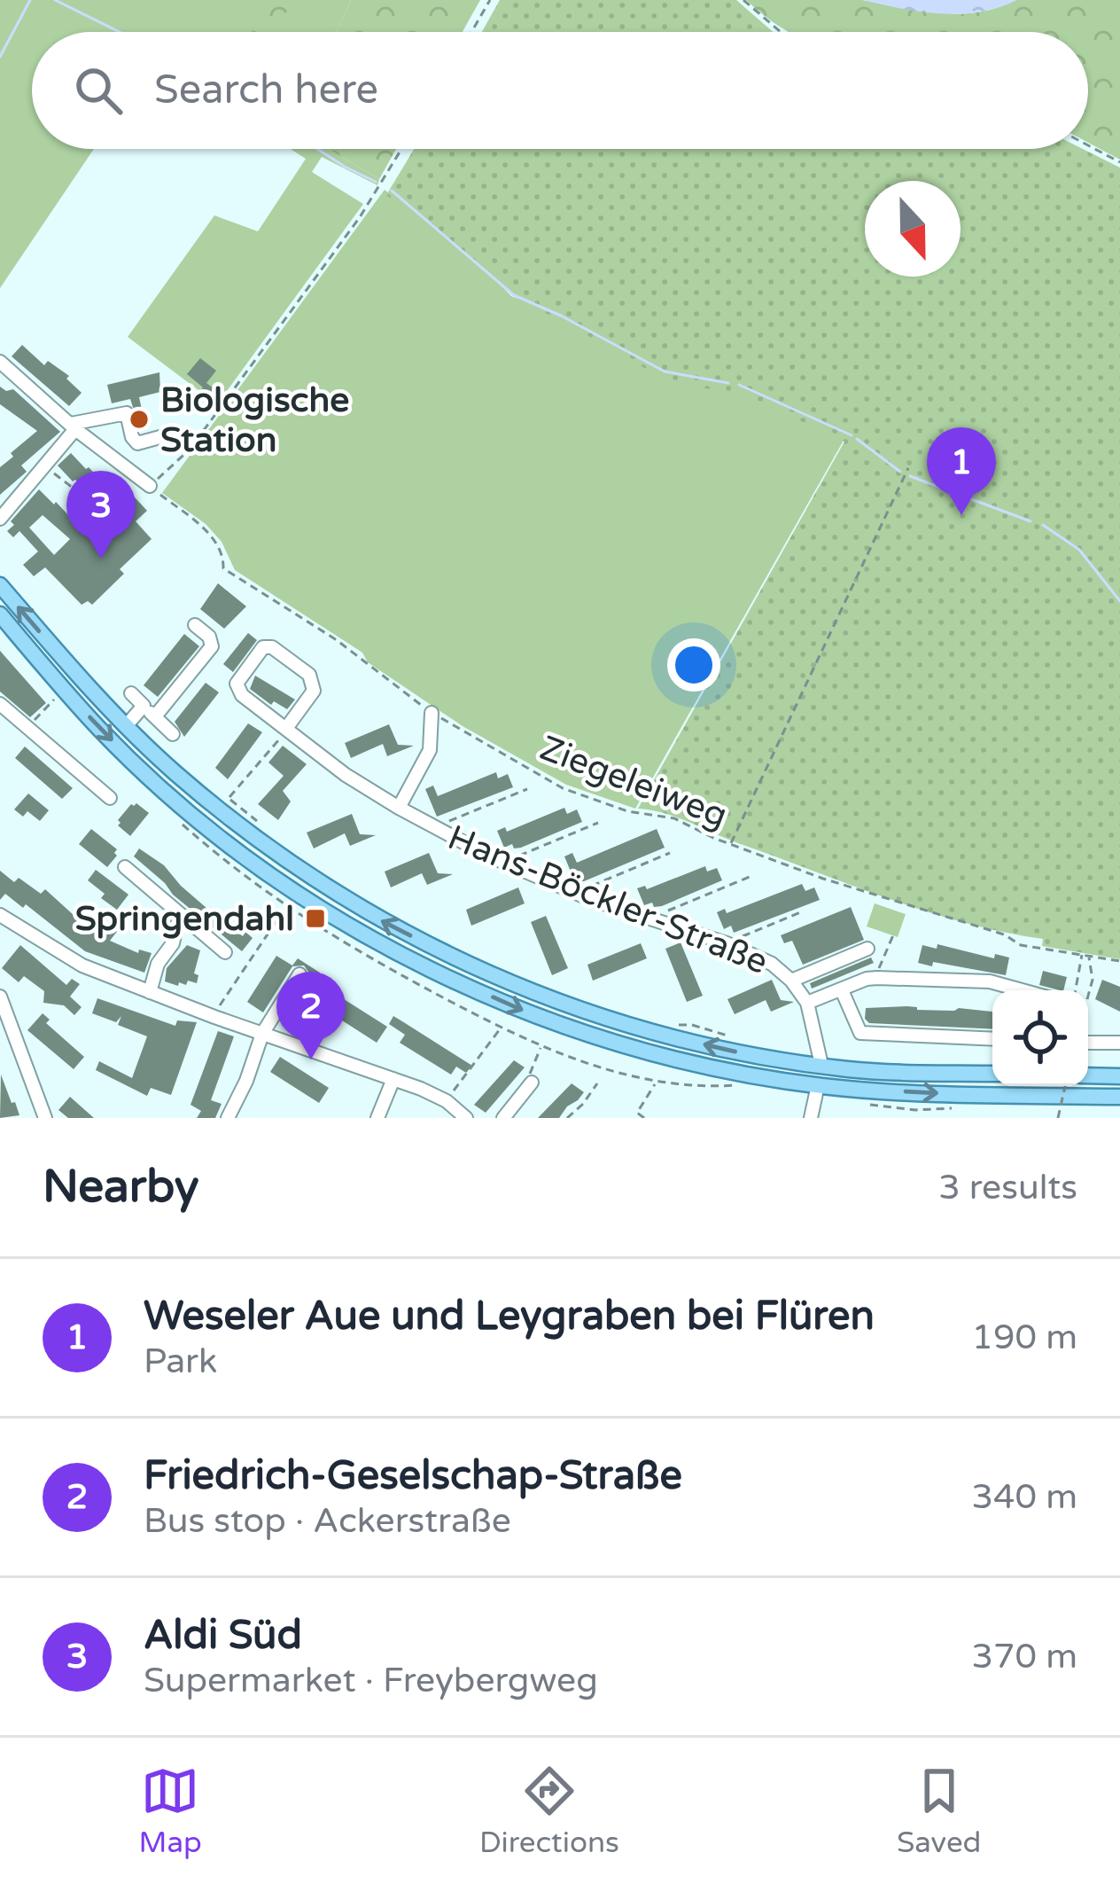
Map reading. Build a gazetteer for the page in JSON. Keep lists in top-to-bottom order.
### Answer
{
  "streets": {
    "street": ["Hans-Böckler-Straße"],
    "path": ["Ziegeleiweg"]
  },
  "places": {
    "other": ["Biologische Station"],
    "transit": ["Springendahl"]
  },
  "north": "bottom",
  "page": {
    "search": "Search here",
    "pins": ["1", "3", "2"],
    "heading": ["Nearby", "3 results"],
    "list": [
      {
        "mark": "1",
        "name": "Weseler Aue und Leygraben bei Flüren",
        "note": "Park",
        "value": "190 m"
      },
      {
        "mark": "2",
        "name": "Friedrich-Geselschap-Straße",
        "note": "Bus stop · Ackerstraße",
        "value": "340 m"
      },
      {
        "mark": "3",
        "name": "Aldi Süd",
        "note": "Supermarket · Freybergweg",
        "value": "370 m"
      }
    ],
    "nav": ["Map", "Directions", "Saved"]
  }
}
